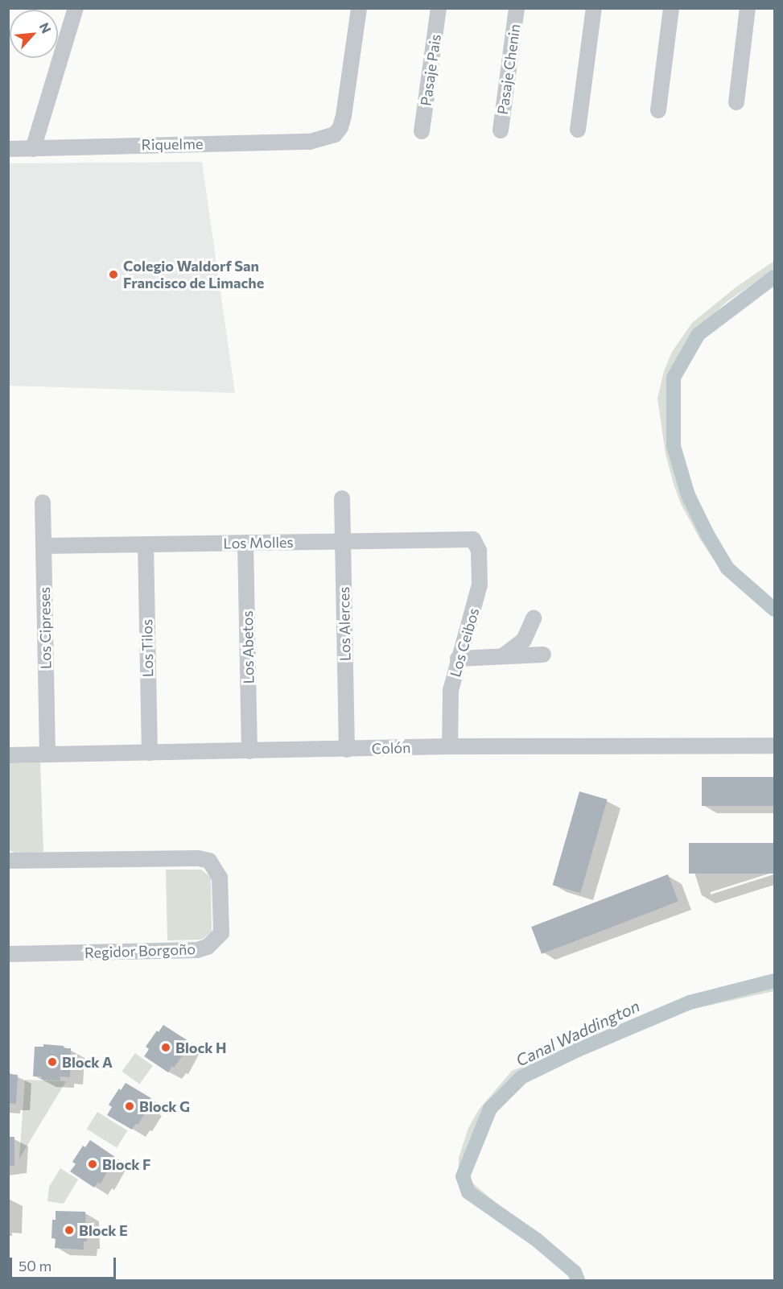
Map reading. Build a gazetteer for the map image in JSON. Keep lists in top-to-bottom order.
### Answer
{
  "streets": {
    "street": [
      "Pasaje Chenin",
      "Pasaje Pais",
      "Riquelme",
      "Los Molles",
      "Los Alerces",
      "Los Cipreses",
      "Los Ceibos",
      "Los Abetos",
      "Los Tilos",
      "Colón",
      "Regidor Borgoño"
    ]
  },
  "crossings": [
    ["Los Molles", "Los Alerces"],
    ["Los Molles", "Los Cipreses"],
    ["Los Molles", "Los Ceibos"],
    ["Los Molles", "Los Abetos"],
    ["Los Molles", "Los Tilos"],
    ["Los Alerces", "Colón"],
    ["Los Cipreses", "Colón"],
    ["Los Ceibos", "Colón"],
    ["Los Abetos", "Colón"],
    ["Los Tilos", "Colón"]
  ],
  "water": ["Canal Waddington"],
  "places": [
    "Colegio Waldorf San Francisco de Limache",
    "Block H",
    "Block A",
    "Block G",
    "Block F",
    "Block E"
  ],
  "scale_bar": "50 m",
  "north": "top right"
}
